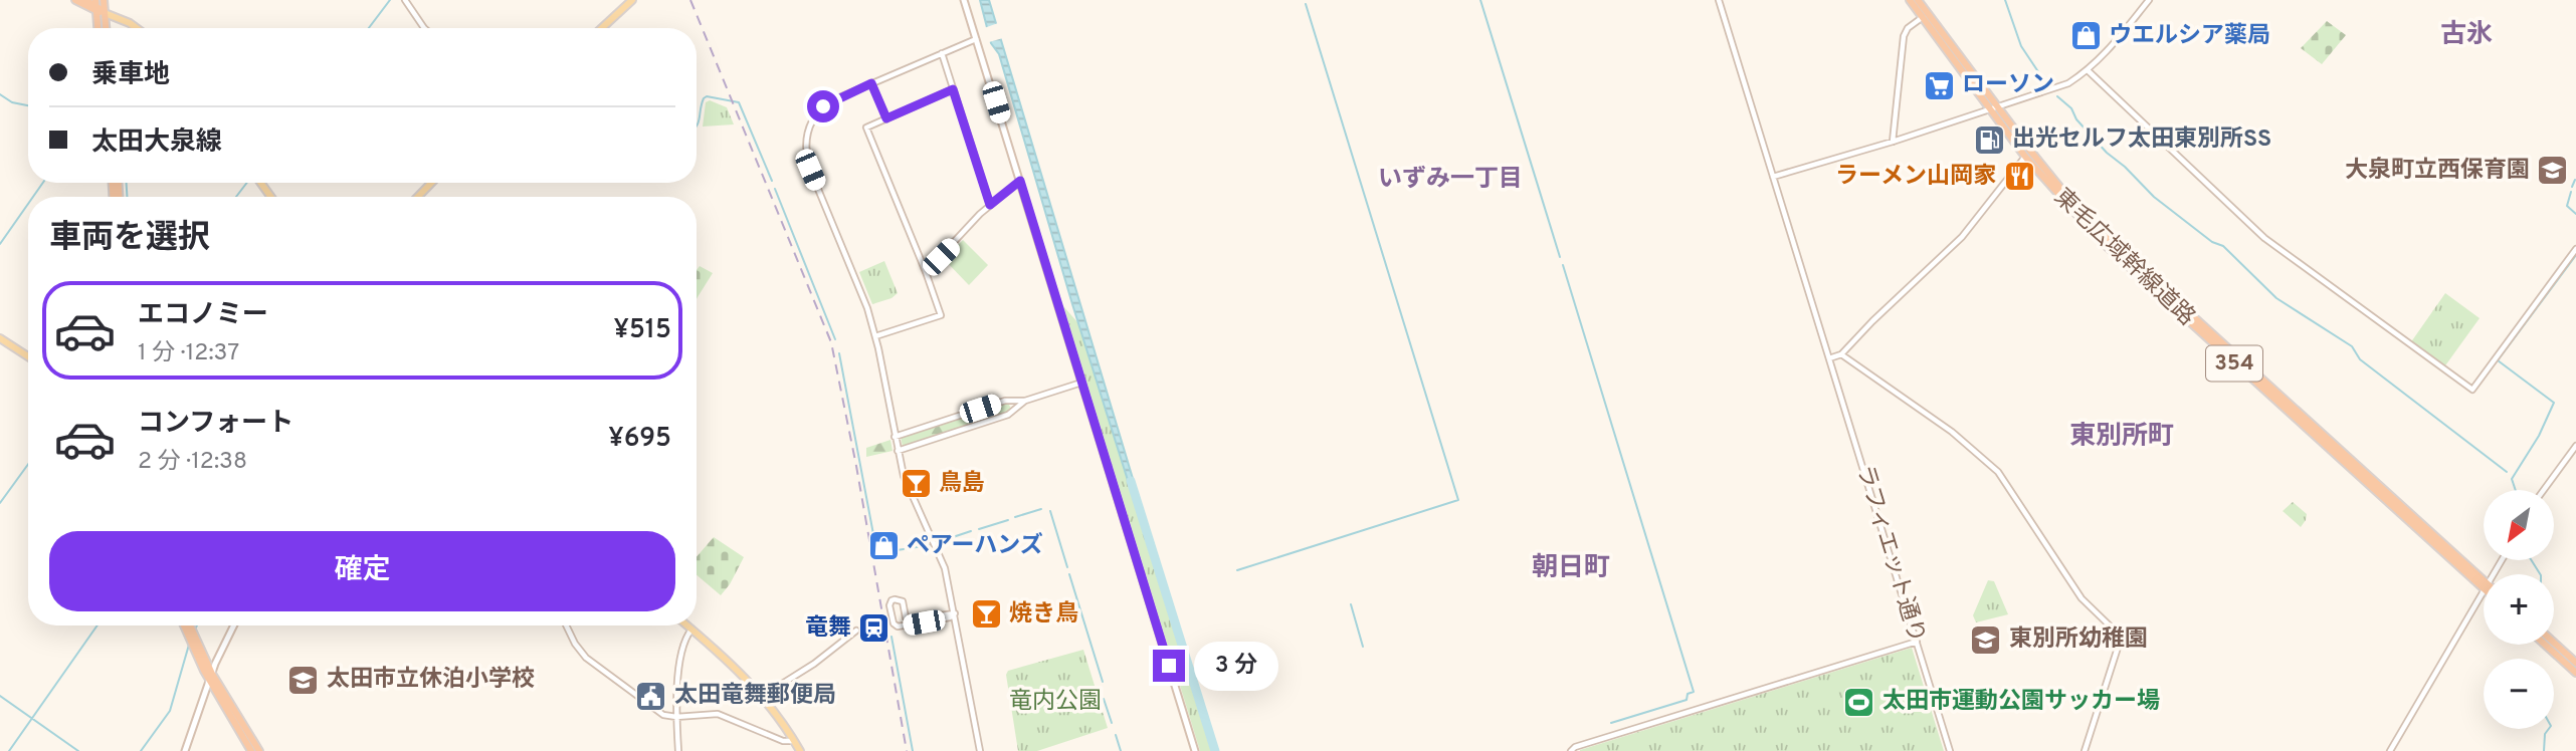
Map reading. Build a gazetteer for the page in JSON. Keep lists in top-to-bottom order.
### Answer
{
  "streets": {
    "highway": ["東毛広域幹線道路", "354"],
    "street": ["ラフィエット通り"]
  },
  "districts": [
    "古氷",
    "いずみ一丁目",
    "東別所町",
    "朝日町"
  ],
  "parks": ["竜内公園"],
  "places": {
    "shop": ["ウエルシア薬局", "ペアーハンズ"],
    "supermarket": ["ローソン"],
    "fuel station": ["出光セルフ太田東別所SS"],
    "school or university": ["大泉町立西保育園", "東別所幼稚園", "太田市立休泊小学校"],
    "restaurant": ["ラーメン山岡家"],
    "bar": ["鳥島", "焼き鳥"],
    "station": ["竜舞"],
    "public building": ["太田竜舞郵便局"],
    "sports": ["太田市運動公園サッカー場"]
  },
  "north": "bottom left",
  "page": {
    "banner": ["乗車地", "太田大泉線"],
    "heading": "車両を選択",
    "list": [
      {
        "name": "エコノミー",
        "note": "1 分 · 12:37",
        "value": "¥515"
      },
      {
        "name": "コンフォート",
        "note": "2 分 · 12:38",
        "value": "¥695"
      }
    ],
    "map_buttons": ["+", "−"],
    "buttons": "確定",
    "bubble": "3 分"
  }
}
